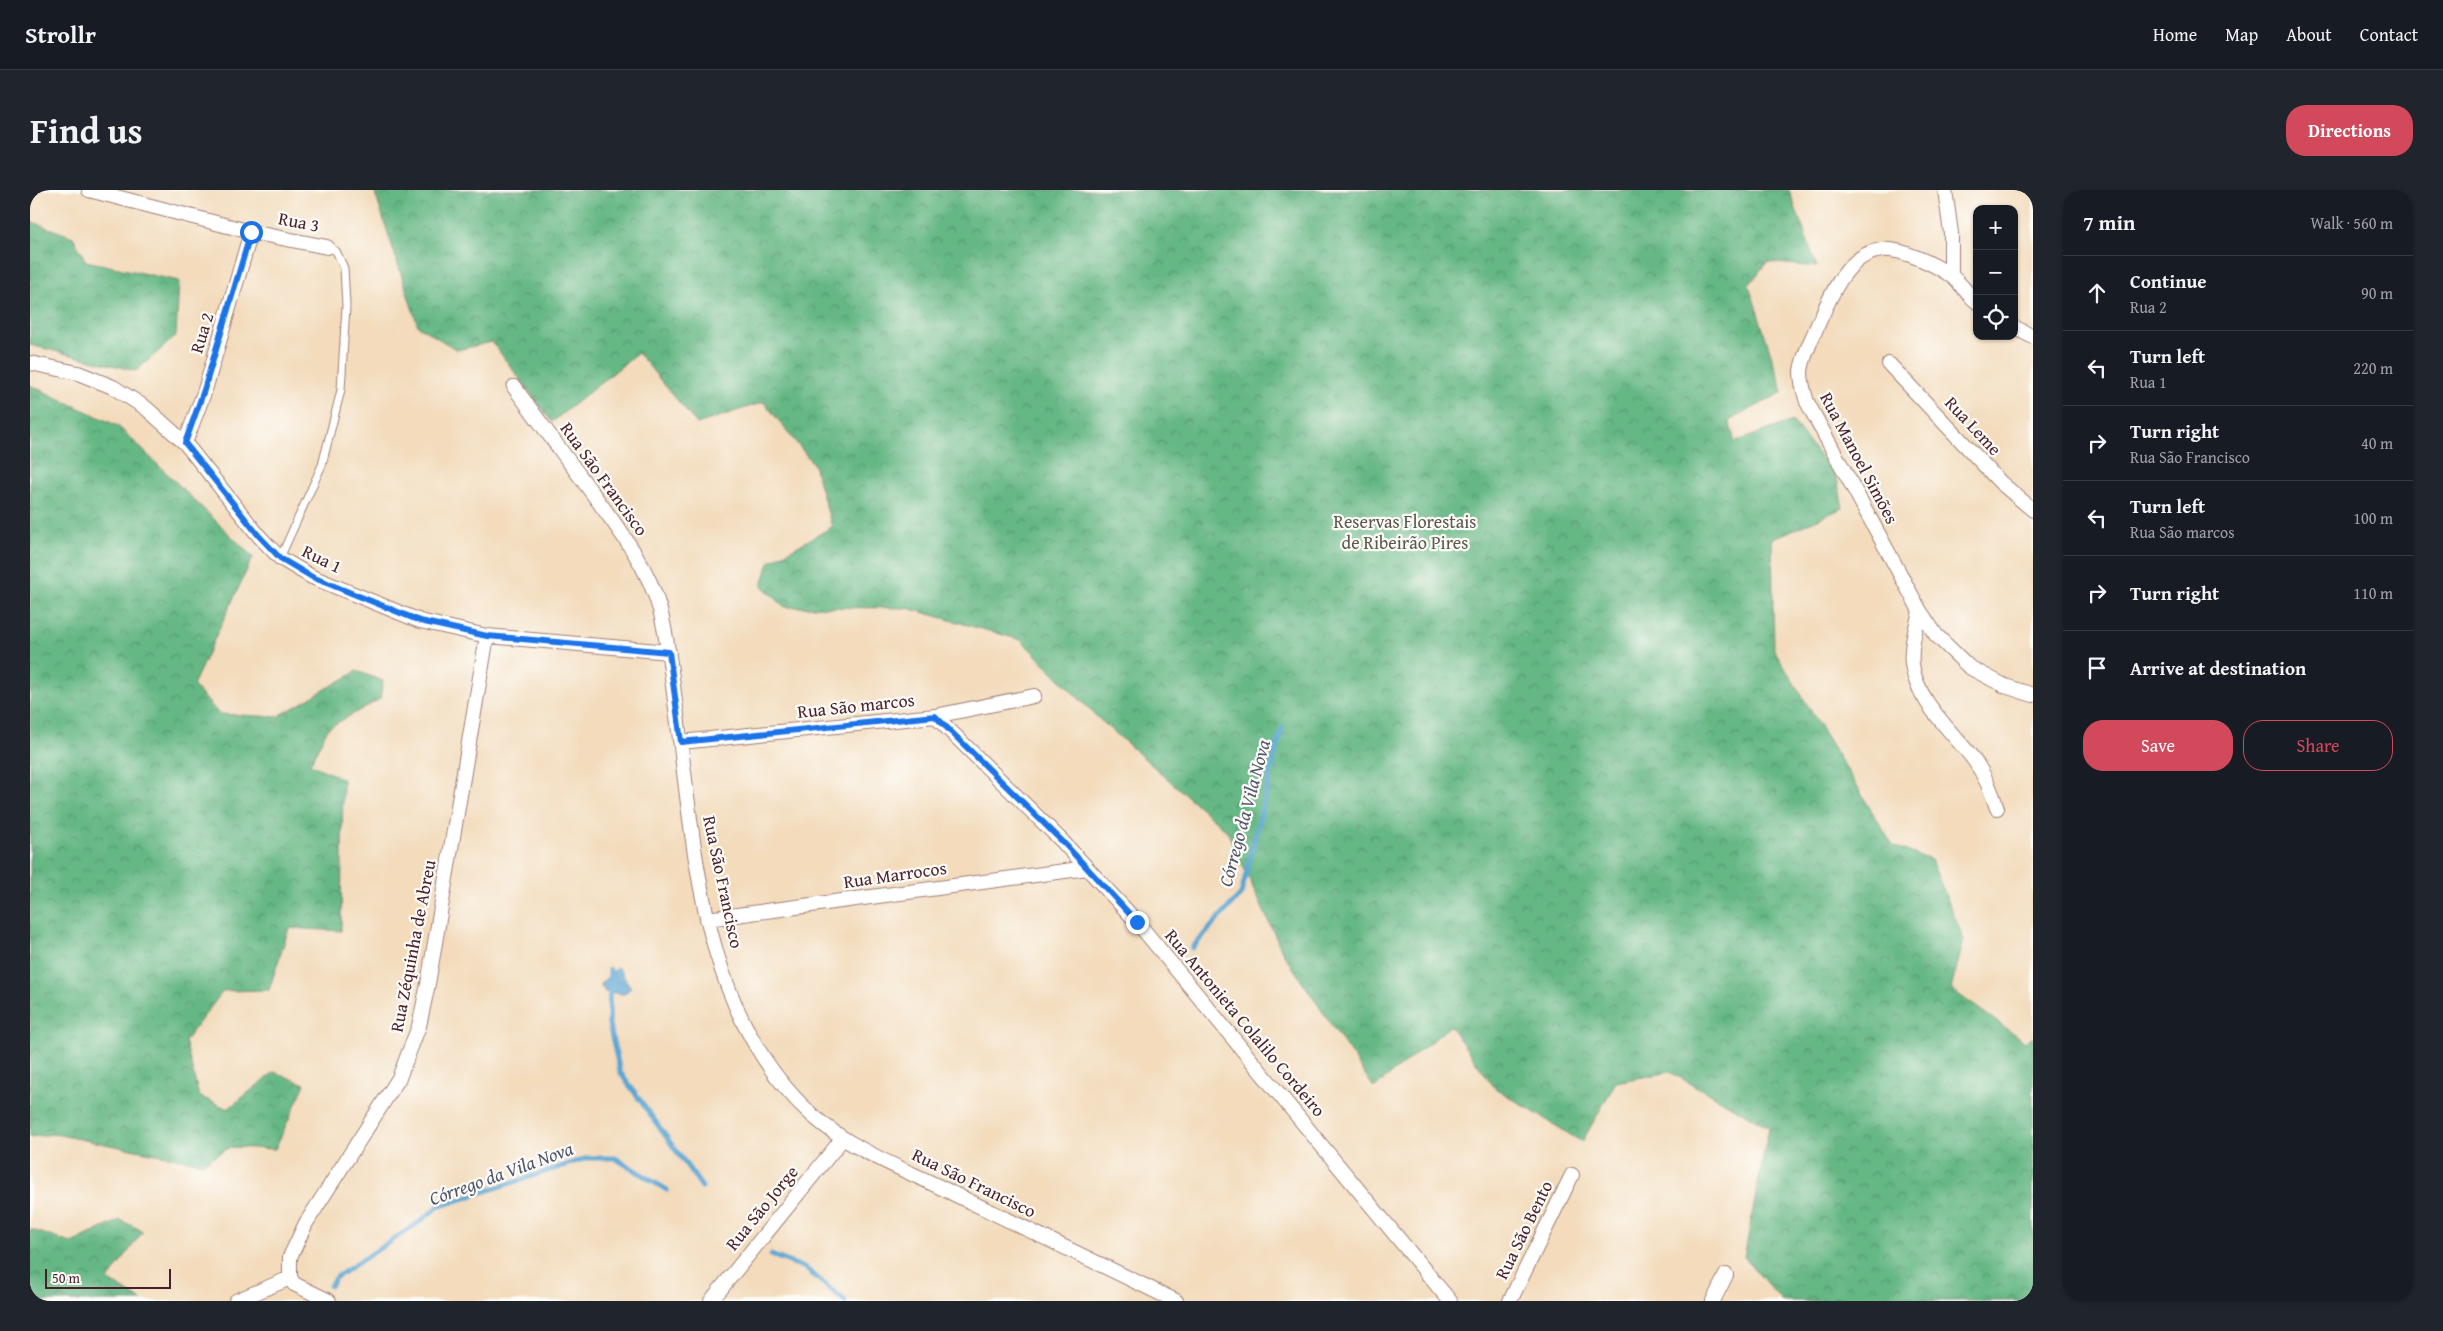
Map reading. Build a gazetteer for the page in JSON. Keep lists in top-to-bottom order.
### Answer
{
  "streets": {
    "street": [
      "Rua 3",
      "Rua 2",
      "Rua Leme",
      "Rua Manoel Simões",
      "Rua São Francisco",
      "Rua 1",
      "Rua São marcos",
      "Rua Marrocos",
      "Rua Zéquinha de Abreu",
      "Rua Antonieta Colalilo Cordeiro",
      "Rua São Jorge",
      "Rua São Bento"
    ]
  },
  "crossings": [
    ["Rua 3", "Rua 2"],
    ["Rua 2", "Rua 1"],
    ["Rua São Francisco", "Rua 1"],
    ["Rua São Francisco", "Rua São marcos"],
    ["Rua São Francisco", "Rua Marrocos"],
    ["Rua São Francisco", "Rua São Jorge"],
    ["Rua 1", "Rua Zéquinha de Abreu"],
    ["Rua São marcos", "Rua Antonieta Colalilo Cordeiro"],
    ["Rua Marrocos", "Rua Antonieta Colalilo Cordeiro"]
  ],
  "water": ["Córrego da Vila Nova"],
  "parks": ["Reservas Florestais de Ribeirão Pires"],
  "scale_bar": "50 m",
  "page": {
    "header": "Strollr",
    "nav": [
      "Home",
      "Map",
      "About",
      "Contact"
    ],
    "title": "Find us",
    "buttons": [
      "Directions",
      ["Save", "Share"]
    ],
    "heading": ["7 min", "Walk · 560 m"],
    "map_buttons": ["+", "−"],
    "list": [
      ["Continue", "Rua 2", "90 m"],
      ["Turn left", "Rua 1", "220 m"],
      ["Turn right", "Rua São Francisco", "40 m"],
      ["Turn left", "Rua São marcos", "100 m"],
      ["Turn right", "110 m"],
      "Arrive at destination"
    ],
    "scale": "50 m"
  }
}
